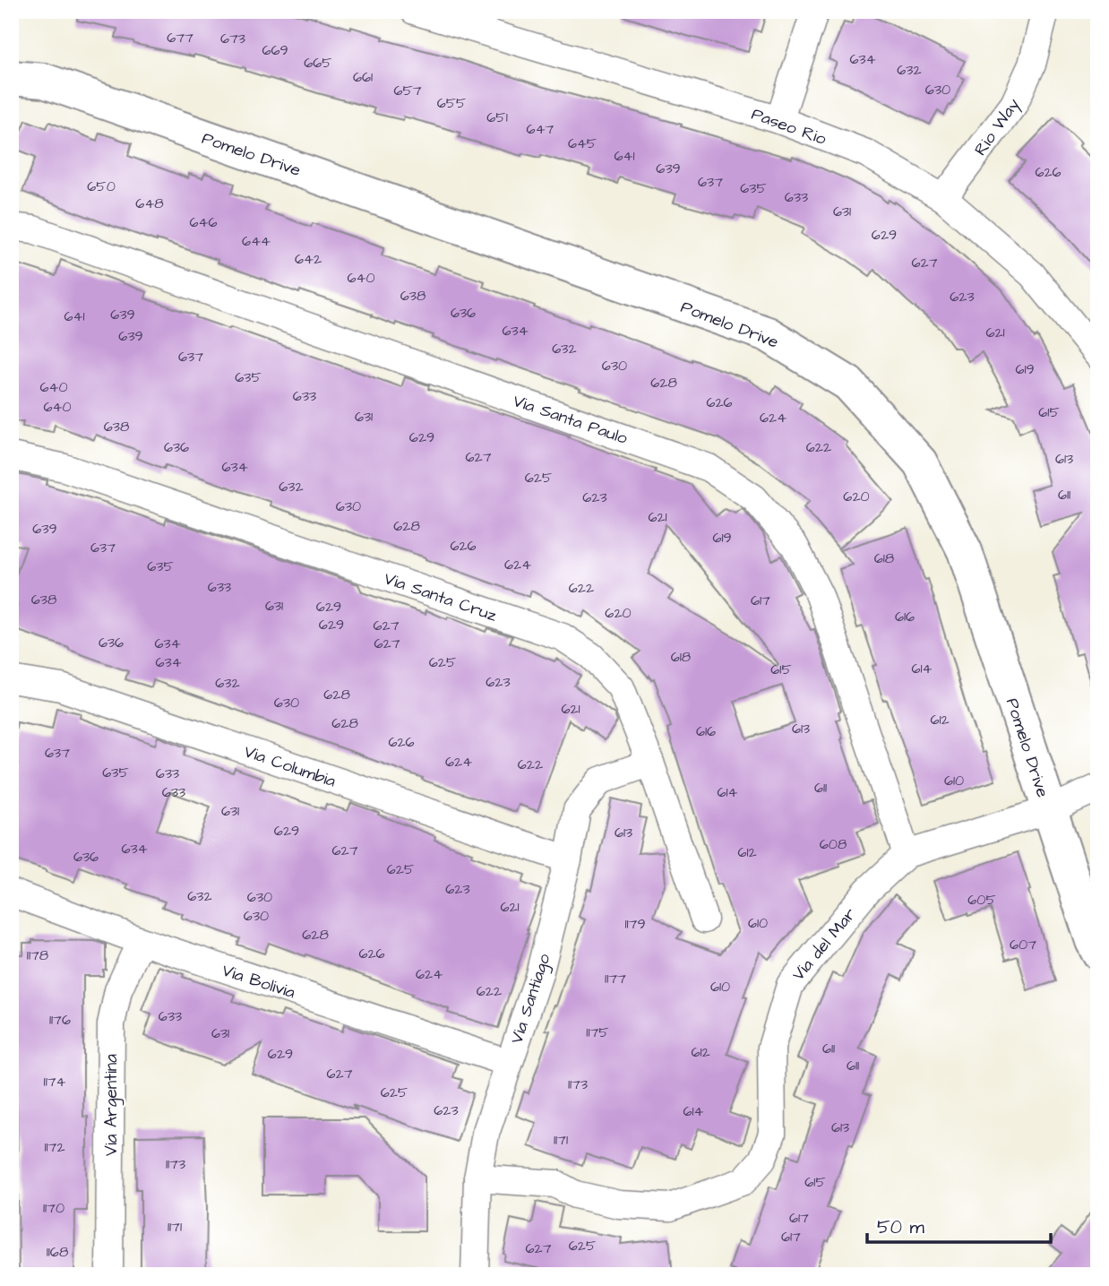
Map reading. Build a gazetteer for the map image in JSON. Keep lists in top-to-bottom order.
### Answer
{
  "streets": {
    "street": [
      "Paseo Rio",
      "Rio Way",
      "Pomelo Drive",
      "Via Santa Paulo",
      "Via Santa Cruz",
      "Via Columbia",
      "Via del Mar",
      "Via Bolivia",
      "Via Santiago",
      "Via Argentina"
    ]
  },
  "crossings": [
    ["Paseo Rio", "Rio Way"],
    ["Pomelo Drive", "Via del Mar"],
    ["Via Santa Paulo", "Via del Mar"],
    ["Via Santa Cruz", "Via Santiago"],
    ["Via Columbia", "Via Santiago"],
    ["Via del Mar", "Via Santiago"],
    ["Via Bolivia", "Via Santiago"],
    ["Via Bolivia", "Via Argentina"]
  ],
  "house_numbers": [
    "677",
    "673",
    "669",
    "634",
    "665",
    "632",
    "661",
    "630",
    "657",
    "655",
    "651",
    "647",
    "645",
    "641",
    "639",
    "626",
    "637",
    "650",
    "635",
    "633",
    "648",
    "631",
    "646",
    "629",
    "644",
    "642",
    "627",
    "640",
    "638",
    "623",
    "636",
    "639",
    "641",
    "634",
    "621",
    "639",
    "632",
    "637",
    "630",
    "619",
    "635",
    "628",
    "640",
    "633",
    "626",
    "640",
    "615",
    "631",
    "624",
    "638",
    "629",
    "636",
    "622",
    "627",
    "613",
    "634",
    "625",
    "632",
    "611",
    "620",
    "623",
    "630",
    "621",
    "628",
    "639",
    "619",
    "626",
    "637",
    "618",
    "624",
    "635",
    "633",
    "622",
    "638",
    "617",
    "631",
    "629",
    "620",
    "616",
    "629",
    "627",
    "636",
    "634",
    "627",
    "618",
    "634",
    "625",
    "614",
    "615",
    "623",
    "632",
    "628",
    "630",
    "621",
    "612",
    "628",
    "613",
    "616",
    "626",
    "637",
    "624",
    "622",
    "635",
    "633",
    "610",
    "611",
    "633",
    "614",
    "631",
    "629",
    "613",
    "608",
    "634",
    "627",
    "612",
    "636",
    "625",
    "623",
    "632",
    "630",
    "605",
    "621",
    "630",
    "610",
    "1179",
    "628",
    "607",
    "626",
    "1178",
    "624",
    "1177",
    "610",
    "622",
    "633",
    "1176",
    "1175",
    "631",
    "611",
    "612",
    "629",
    "611",
    "627",
    "1174",
    "1173",
    "625",
    "623",
    "614",
    "613",
    "1171",
    "1172",
    "1173",
    "615",
    "1170",
    "617",
    "1171",
    "617",
    "625",
    "627",
    "1168"
  ],
  "scale_bar": "50 m"
}
